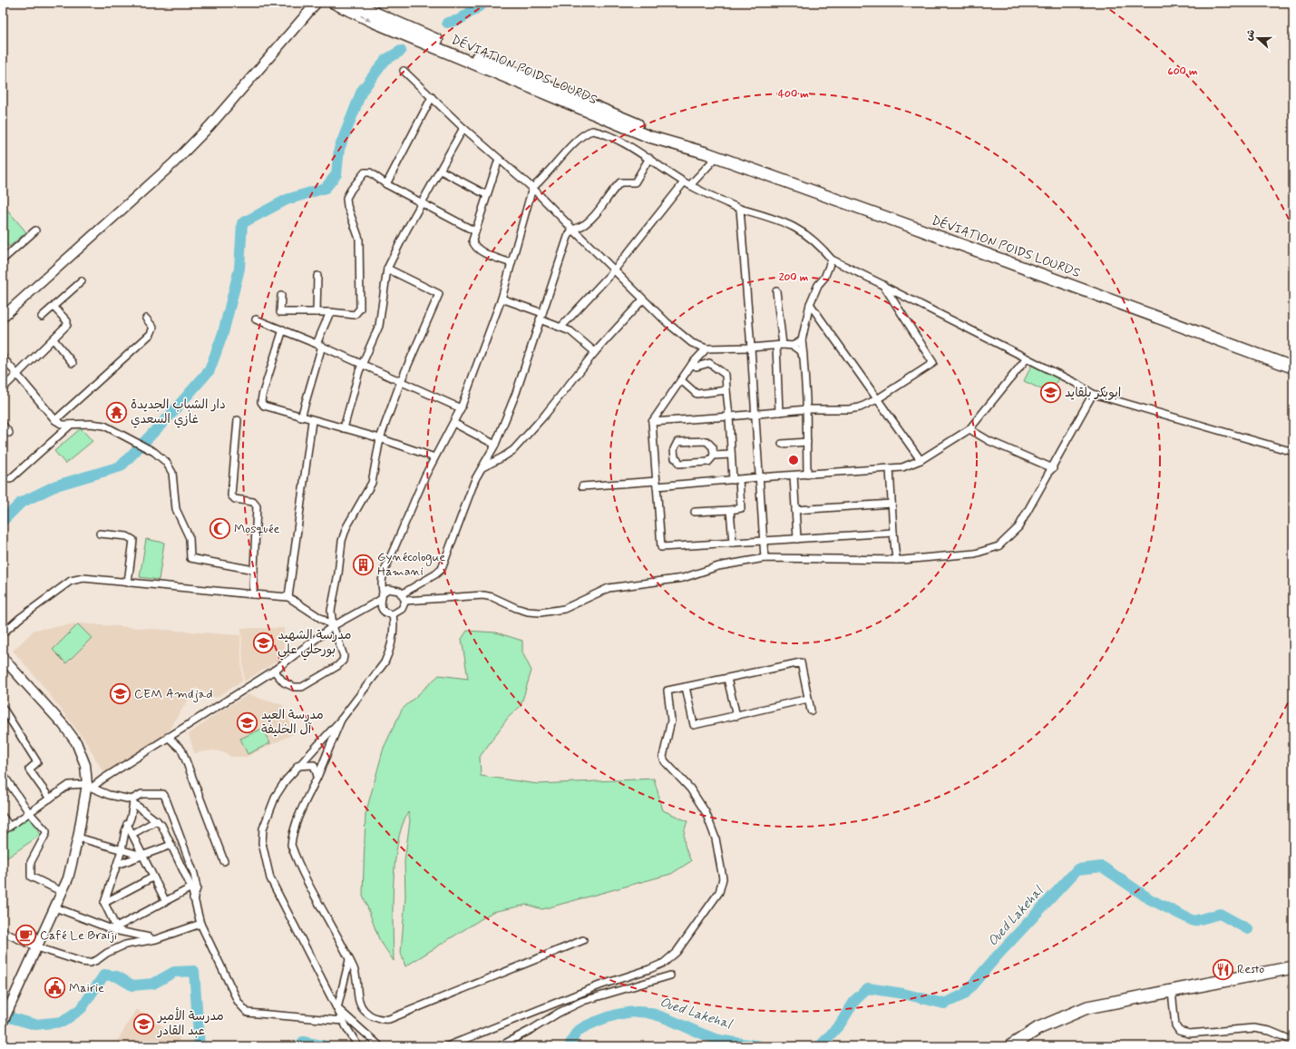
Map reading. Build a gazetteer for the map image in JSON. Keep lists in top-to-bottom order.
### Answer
{
  "streets": {
    "main road": ["DÉVIATION POIDS LOURDS"]
  },
  "water": ["Oued Lakehal"],
  "places": {
    "school or university": [
      "ابوبكر بلقايد",
      "مدرسة الشهيد بورحلي علي",
      "CEM Amdjad",
      "مدرسة العيد آل الخليفة",
      "مدرسة الأمير عبد القادر"
    ],
    "temple": ["دار الشباب الجديدة غازي السعدي"],
    "mosque": ["Mosquée"],
    "building": ["Gynécologue Hamani"],
    "cafe": ["Café Le Braiji"],
    "restaurant": ["Resto"],
    "public building": ["Mairie"]
  },
  "north": "left",
  "rings": ["600 m", "400 m", "200 m"]
}
